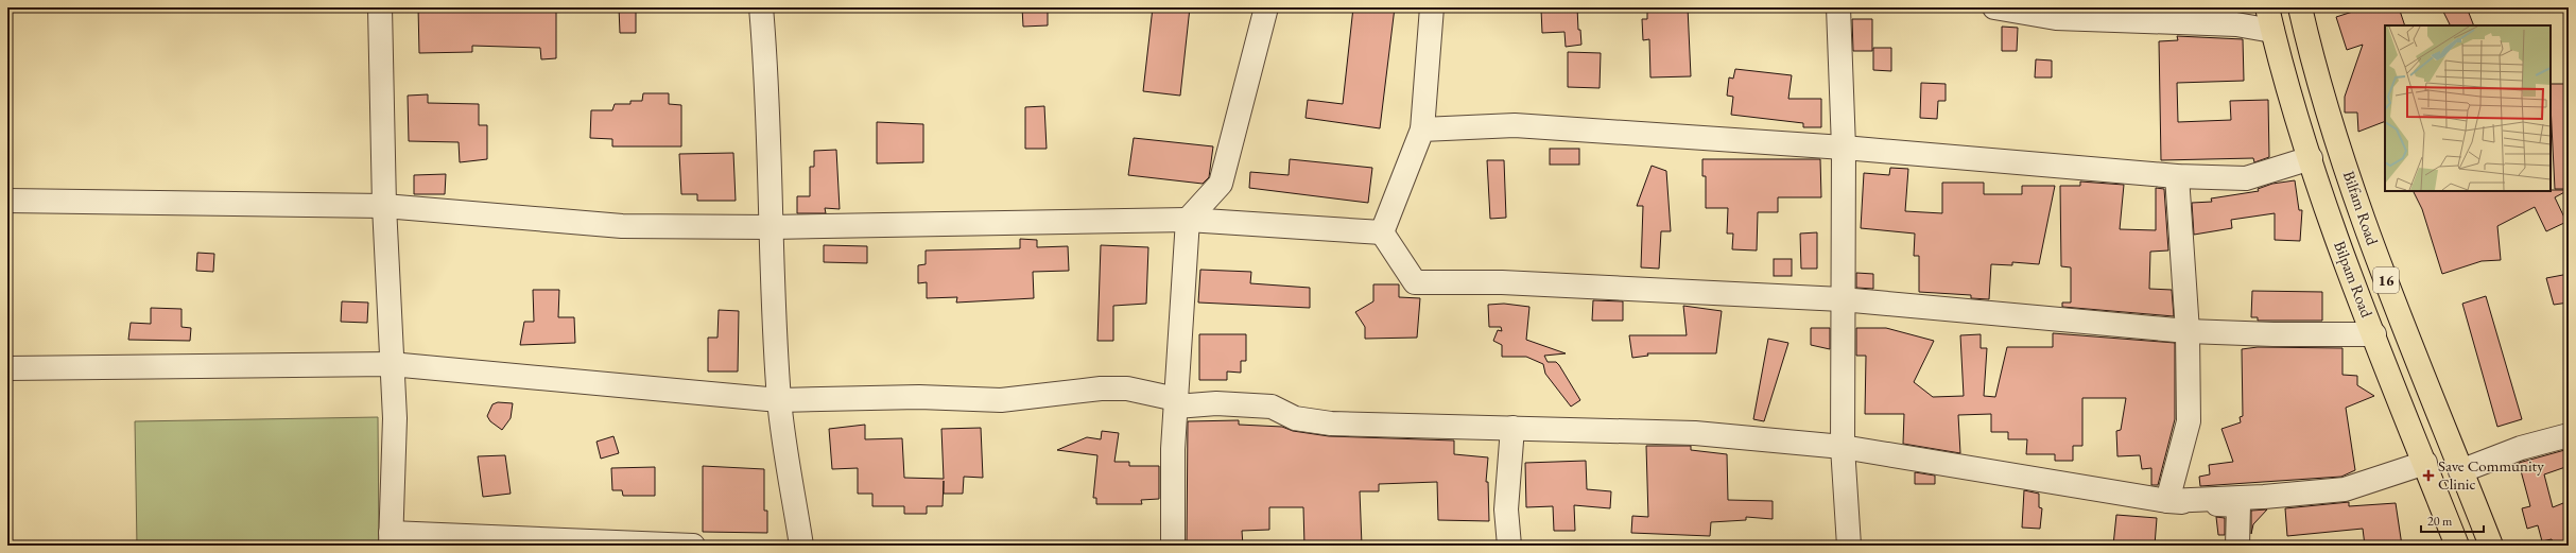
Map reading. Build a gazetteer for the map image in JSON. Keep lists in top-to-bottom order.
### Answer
{
  "streets": {
    "main road": ["Bilfam Road", "Bilpam Road", "16"]
  },
  "places": {
    "health": ["Save Community Clinic"]
  },
  "scale_bar": "20 m"
}
